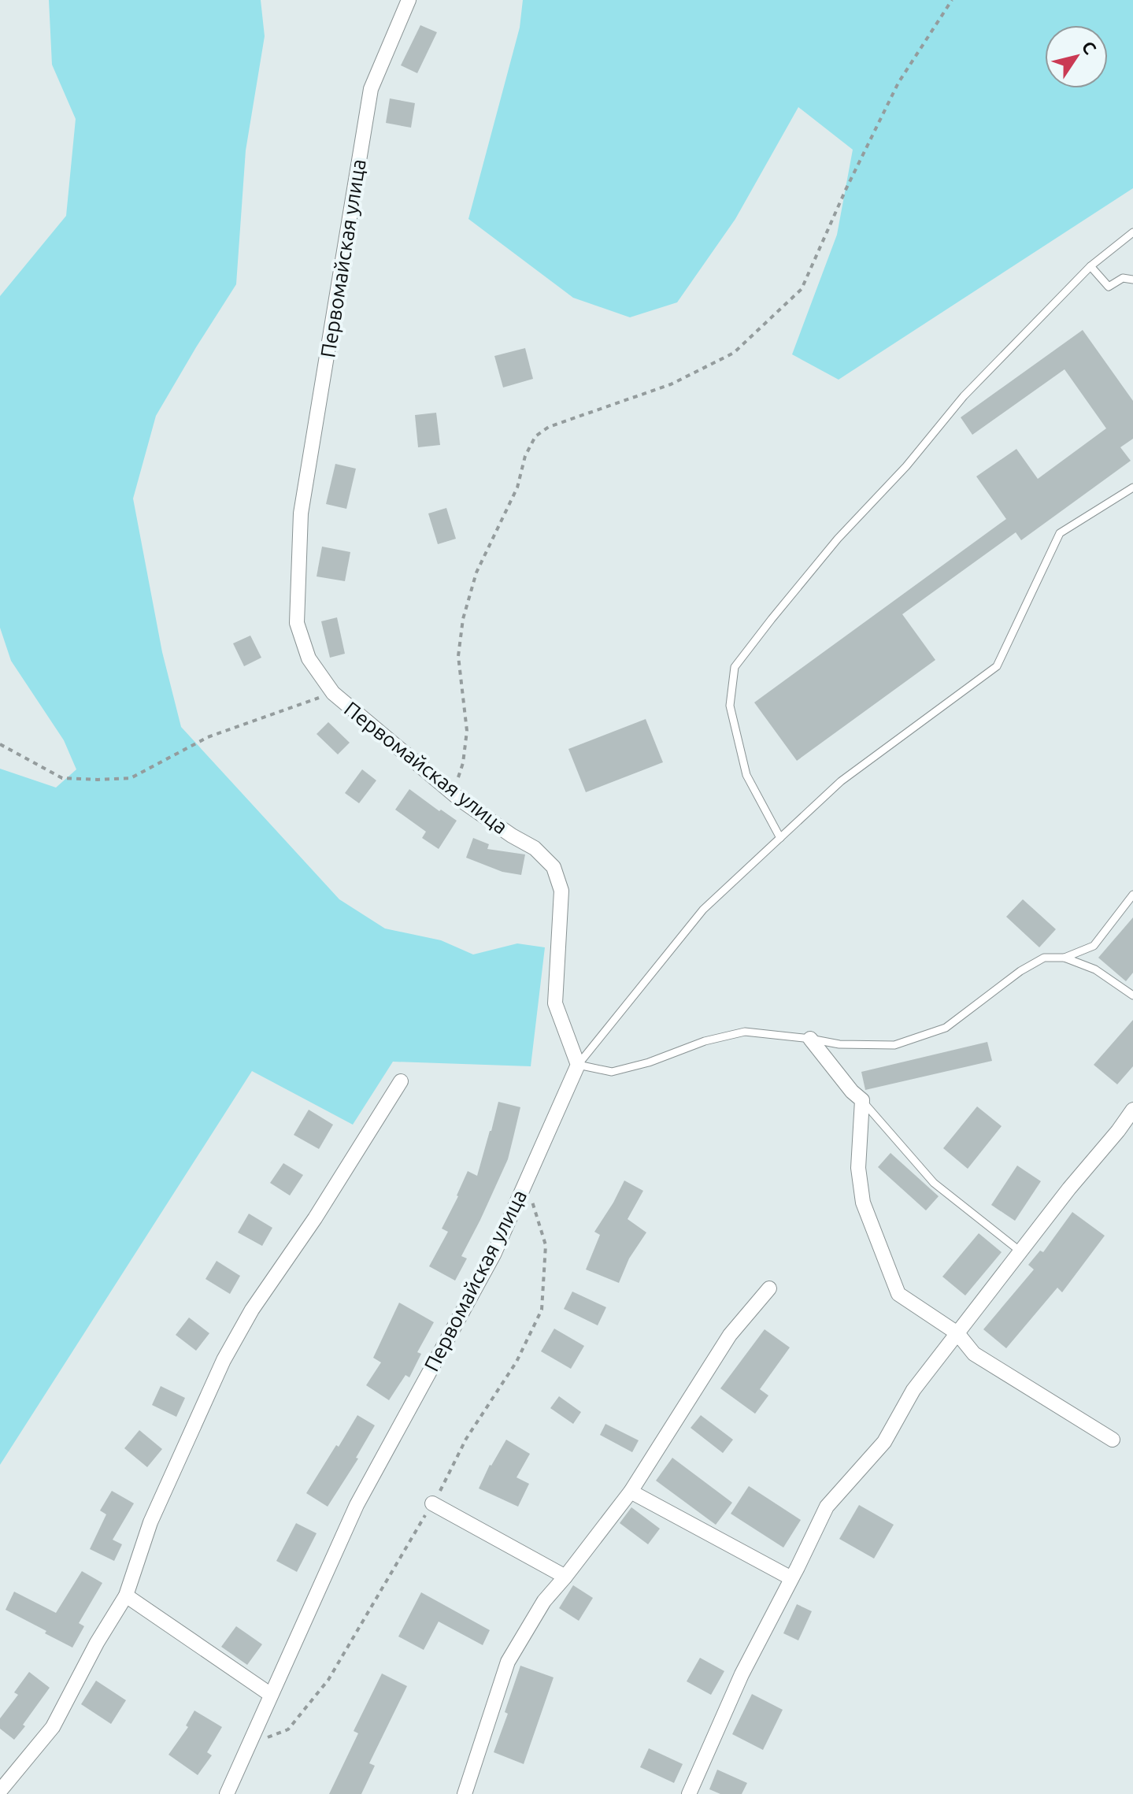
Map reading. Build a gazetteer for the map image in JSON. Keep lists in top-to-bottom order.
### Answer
{
  "streets": {
    "street": ["Первомайская улица"]
  },
  "north": "top right"
}
